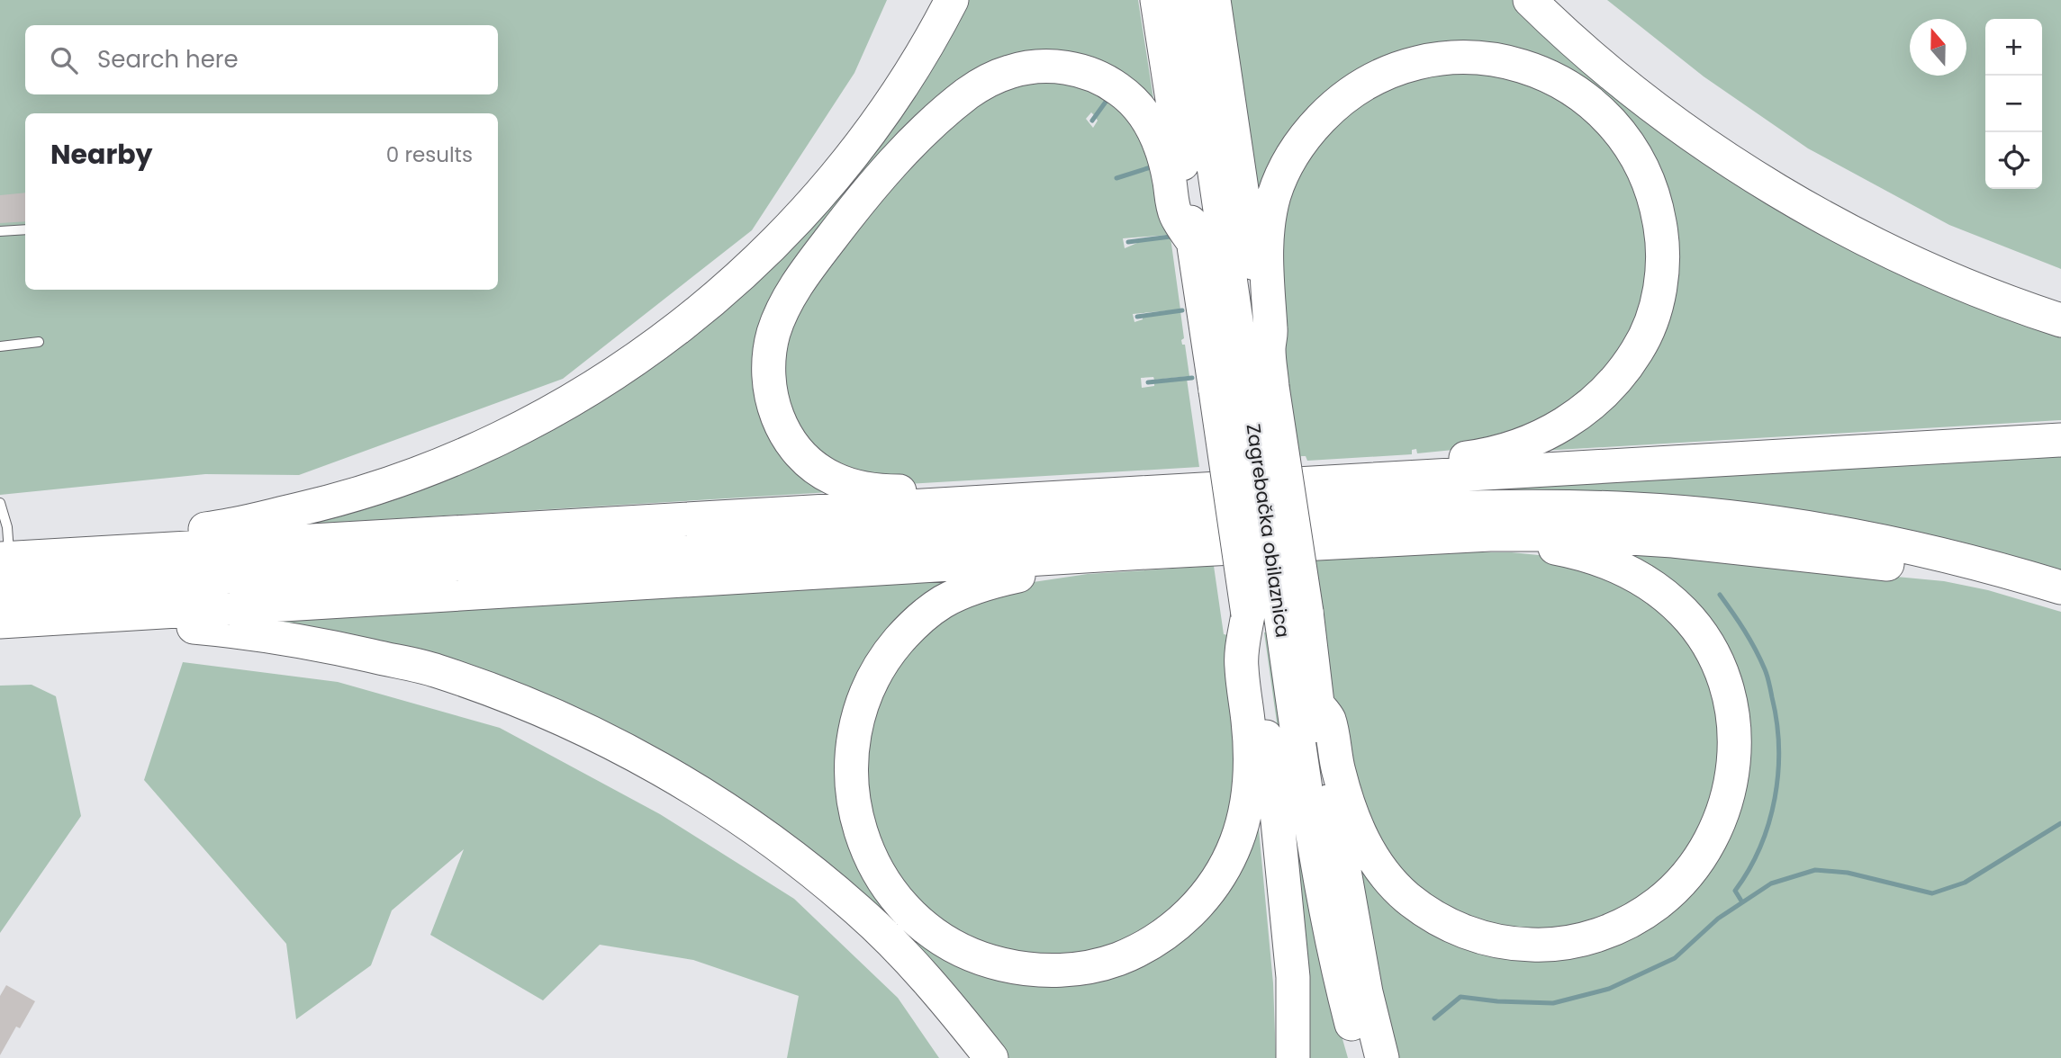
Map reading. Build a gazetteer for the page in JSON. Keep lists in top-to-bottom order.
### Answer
{
  "streets": {
    "highway": ["Zagrebačka obilaznica"]
  },
  "north": "top",
  "page": {
    "map_buttons": ["+", "−"],
    "search": "Search here",
    "heading": ["Nearby", "0 results"]
  }
}
